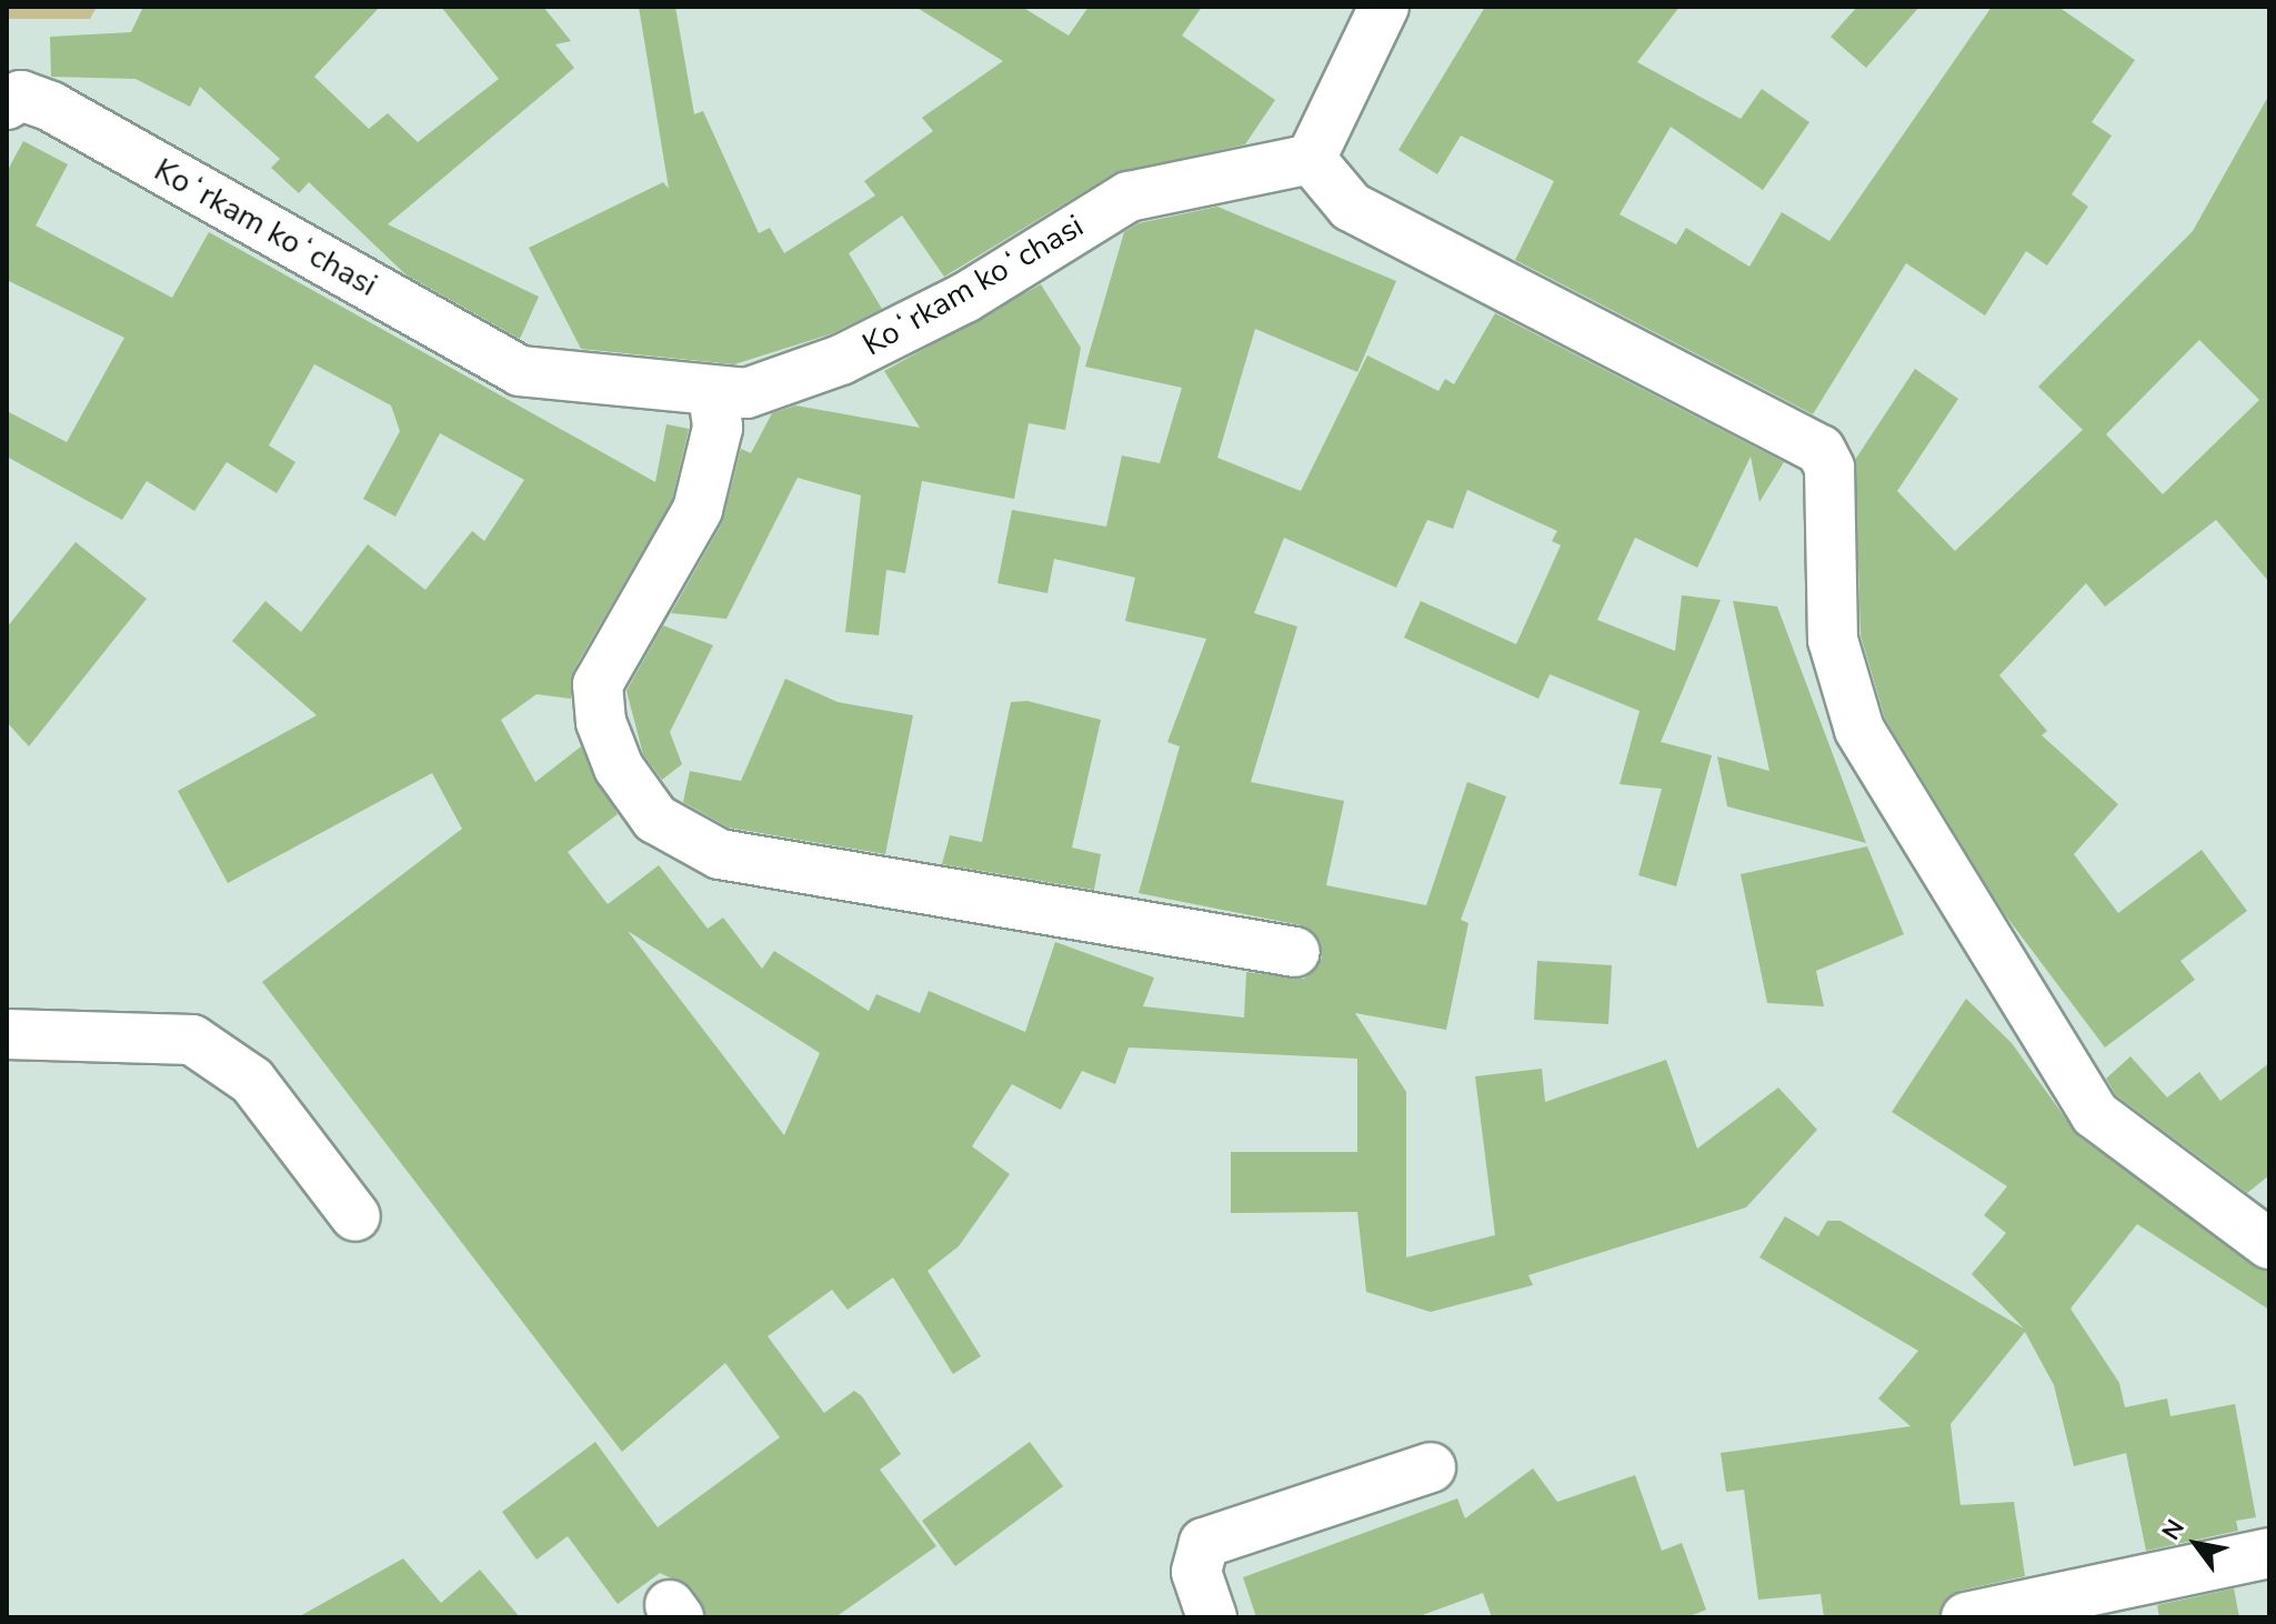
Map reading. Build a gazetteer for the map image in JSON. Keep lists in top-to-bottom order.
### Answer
{
  "streets": {
    "street": ["Koʻrkam koʻchasi"]
  },
  "north": "top left"
}
